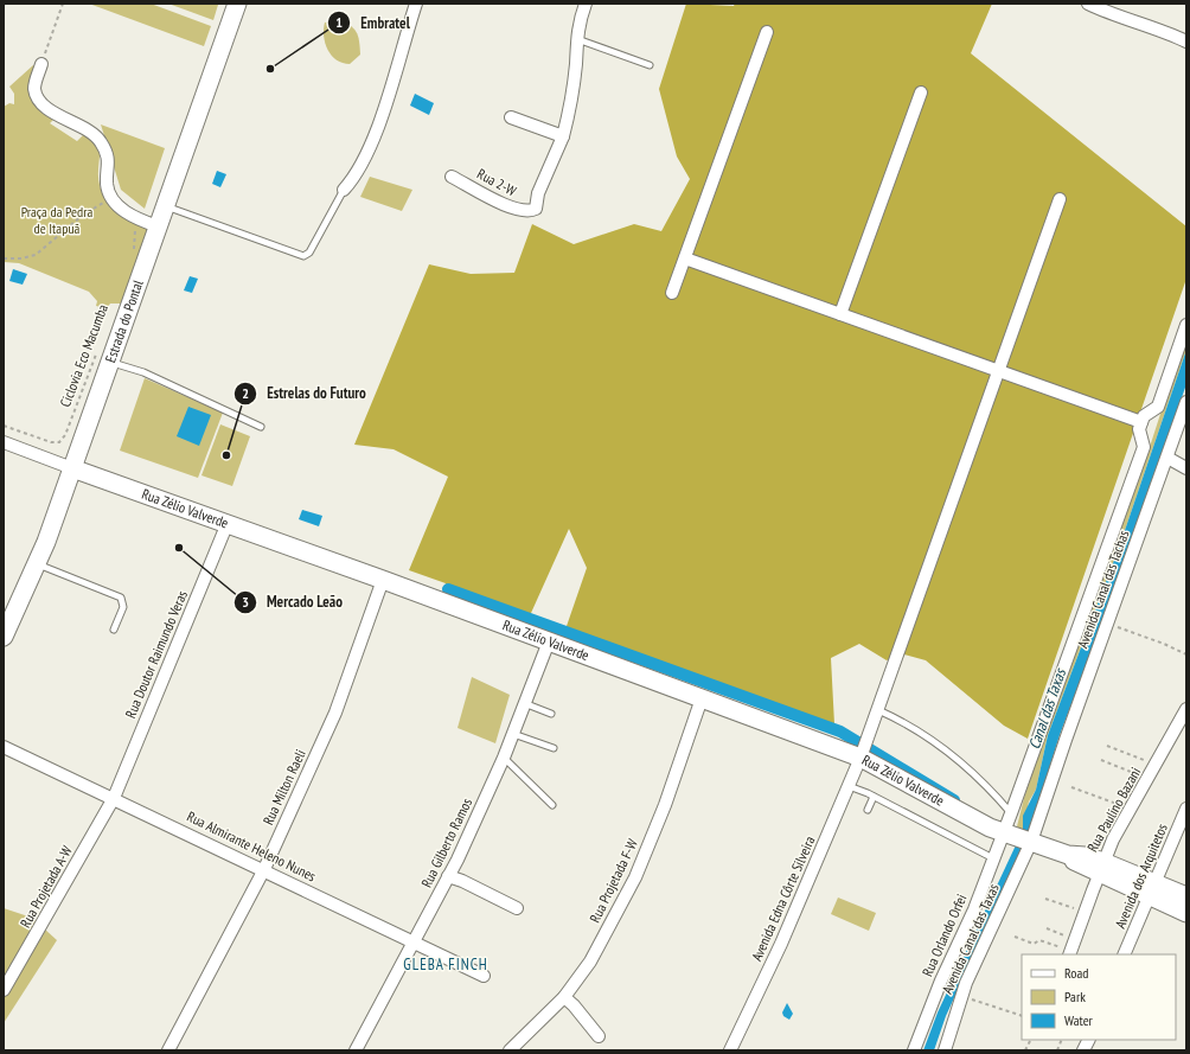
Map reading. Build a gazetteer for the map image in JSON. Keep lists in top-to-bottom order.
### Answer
{
  "streets": {
    "street": [
      "Rua 2-W",
      "Estrada do Pontal",
      "Rua Zélio Valverde",
      "Avenida Canal das Tachas",
      "Rua Doutor Raimundo Veras",
      "Rua Milton Raeli",
      "Rua Paulino Bazani",
      "Rua Gilberto Ramos",
      "Rua Almirante Heleno Nunes",
      "Avenida dos Arquitetos",
      "Rua Projetada F-W",
      "Rua Projetada A-W",
      "Avenida Edna Côrte Silveira",
      "Rua Orlando Orfei",
      "Avenida Canal das Taxas"
    ],
    "path": ["Ciclovia Eco Macumba"]
  },
  "crossings": [
    ["Estrada do Pontal", "Ciclovia Eco Macumba"],
    ["Estrada do Pontal", "Rua Zélio Valverde"],
    ["Rua Zélio Valverde", "Avenida Canal das Tachas"],
    ["Rua Zélio Valverde", "Rua Doutor Raimundo Veras"],
    ["Rua Zélio Valverde", "Rua Milton Raeli"],
    ["Rua Zélio Valverde", "Rua Paulino Bazani"],
    ["Rua Zélio Valverde", "Rua Gilberto Ramos"],
    ["Rua Zélio Valverde", "Avenida dos Arquitetos"],
    ["Rua Zélio Valverde", "Rua Projetada F-W"],
    ["Rua Zélio Valverde", "Avenida Edna Côrte Silveira"],
    ["Rua Zélio Valverde", "Rua Orlando Orfei"],
    ["Rua Zélio Valverde", "Avenida Canal das Taxas"],
    ["Avenida Canal das Tachas", "Avenida Canal das Taxas"],
    ["Rua Doutor Raimundo Veras", "Rua Almirante Heleno Nunes"],
    ["Rua Doutor Raimundo Veras", "Rua Projetada A-W"],
    ["Rua Milton Raeli", "Rua Almirante Heleno Nunes"],
    ["Rua Gilberto Ramos", "Rua Almirante Heleno Nunes"],
    ["Rua Almirante Heleno Nunes", "Rua Projetada A-W"]
  ],
  "districts": ["GLEBA FINCH"],
  "water": ["Canal das Taxas"],
  "parks": ["Praça da Pedra de Itapuã"],
  "places": ["Embratel", "Estrelas do Futuro", "Mercado Leão"],
  "legend": ["Road", "Park", "Water"]
}
